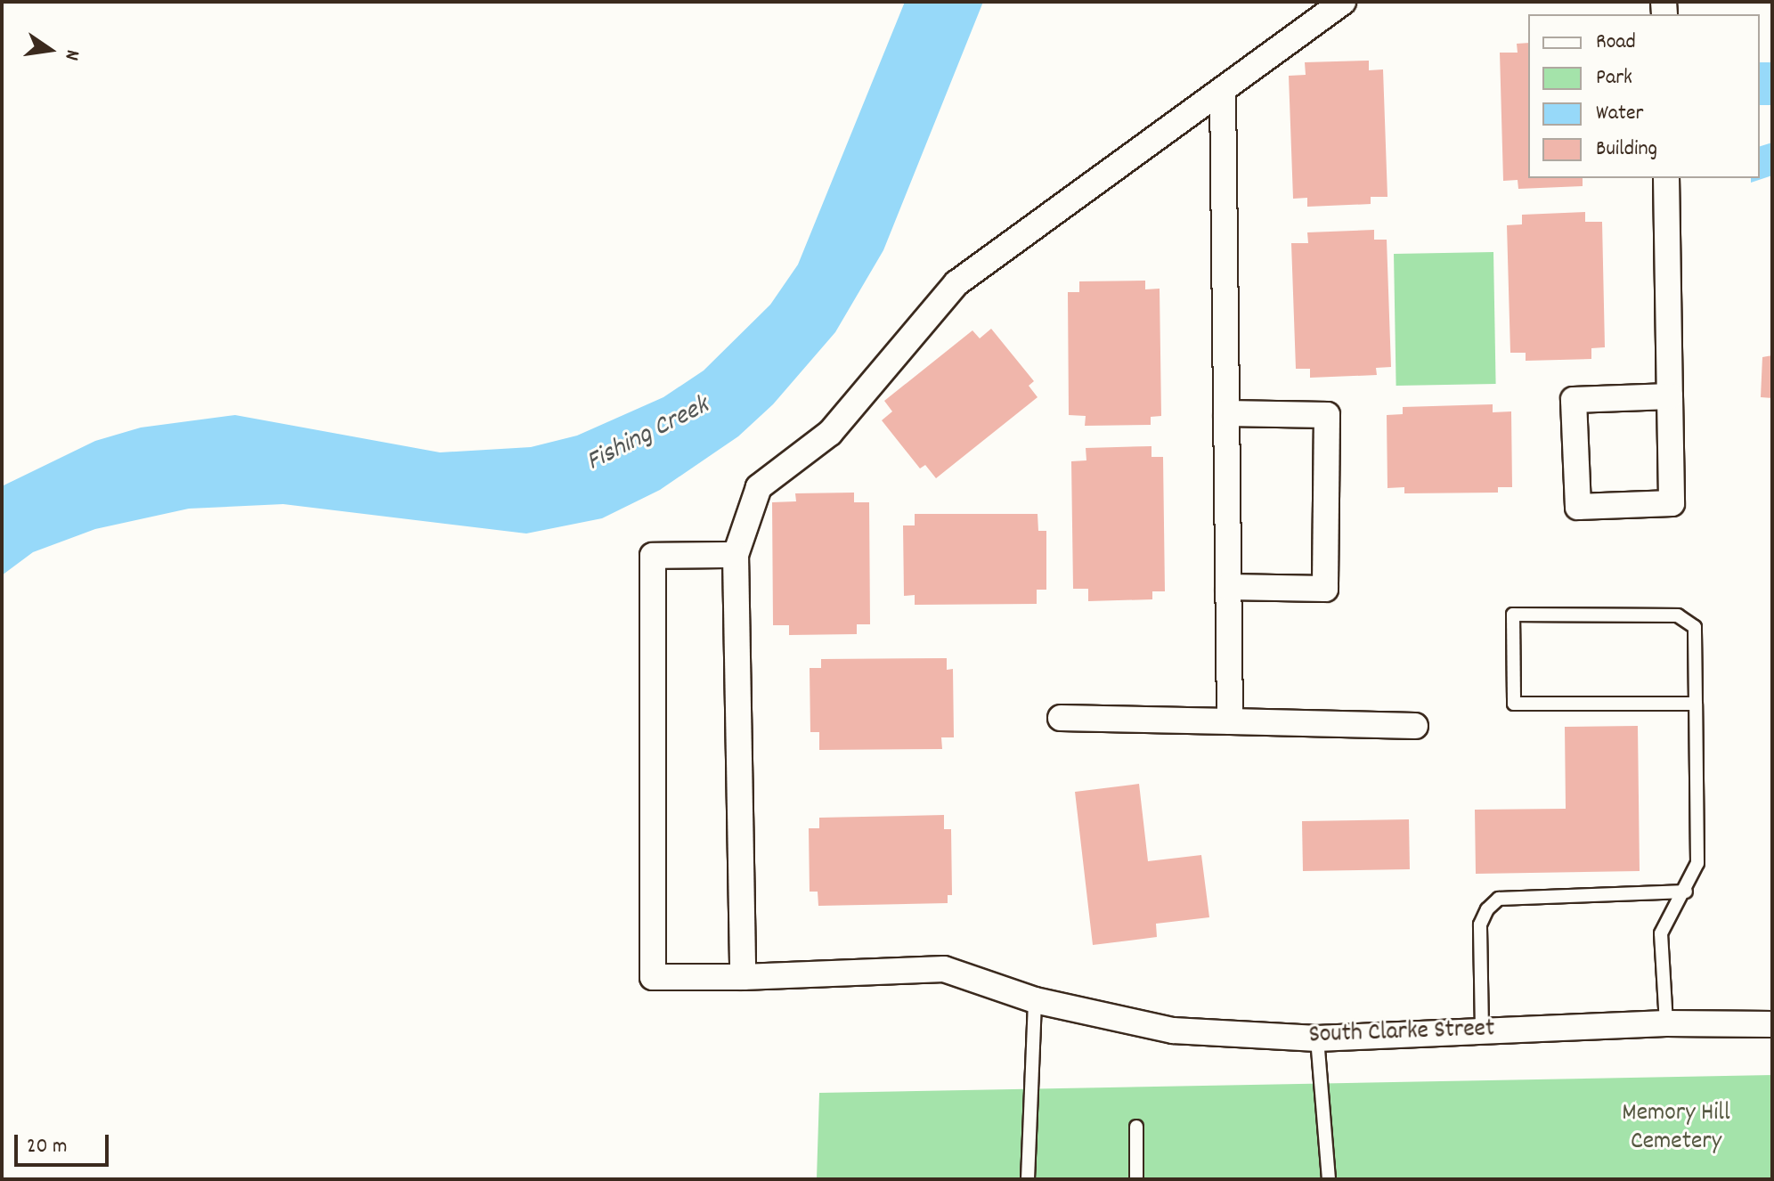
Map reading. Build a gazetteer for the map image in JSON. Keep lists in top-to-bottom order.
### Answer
{
  "streets": {
    "street": ["South Clarke Street"]
  },
  "water": ["Fishing Creek"],
  "parks": ["Memory Hill Cemetery"],
  "legend": [
    "Road",
    "Park",
    "Water",
    "Building"
  ],
  "scale_bar": "20 m",
  "north": "right"
}
